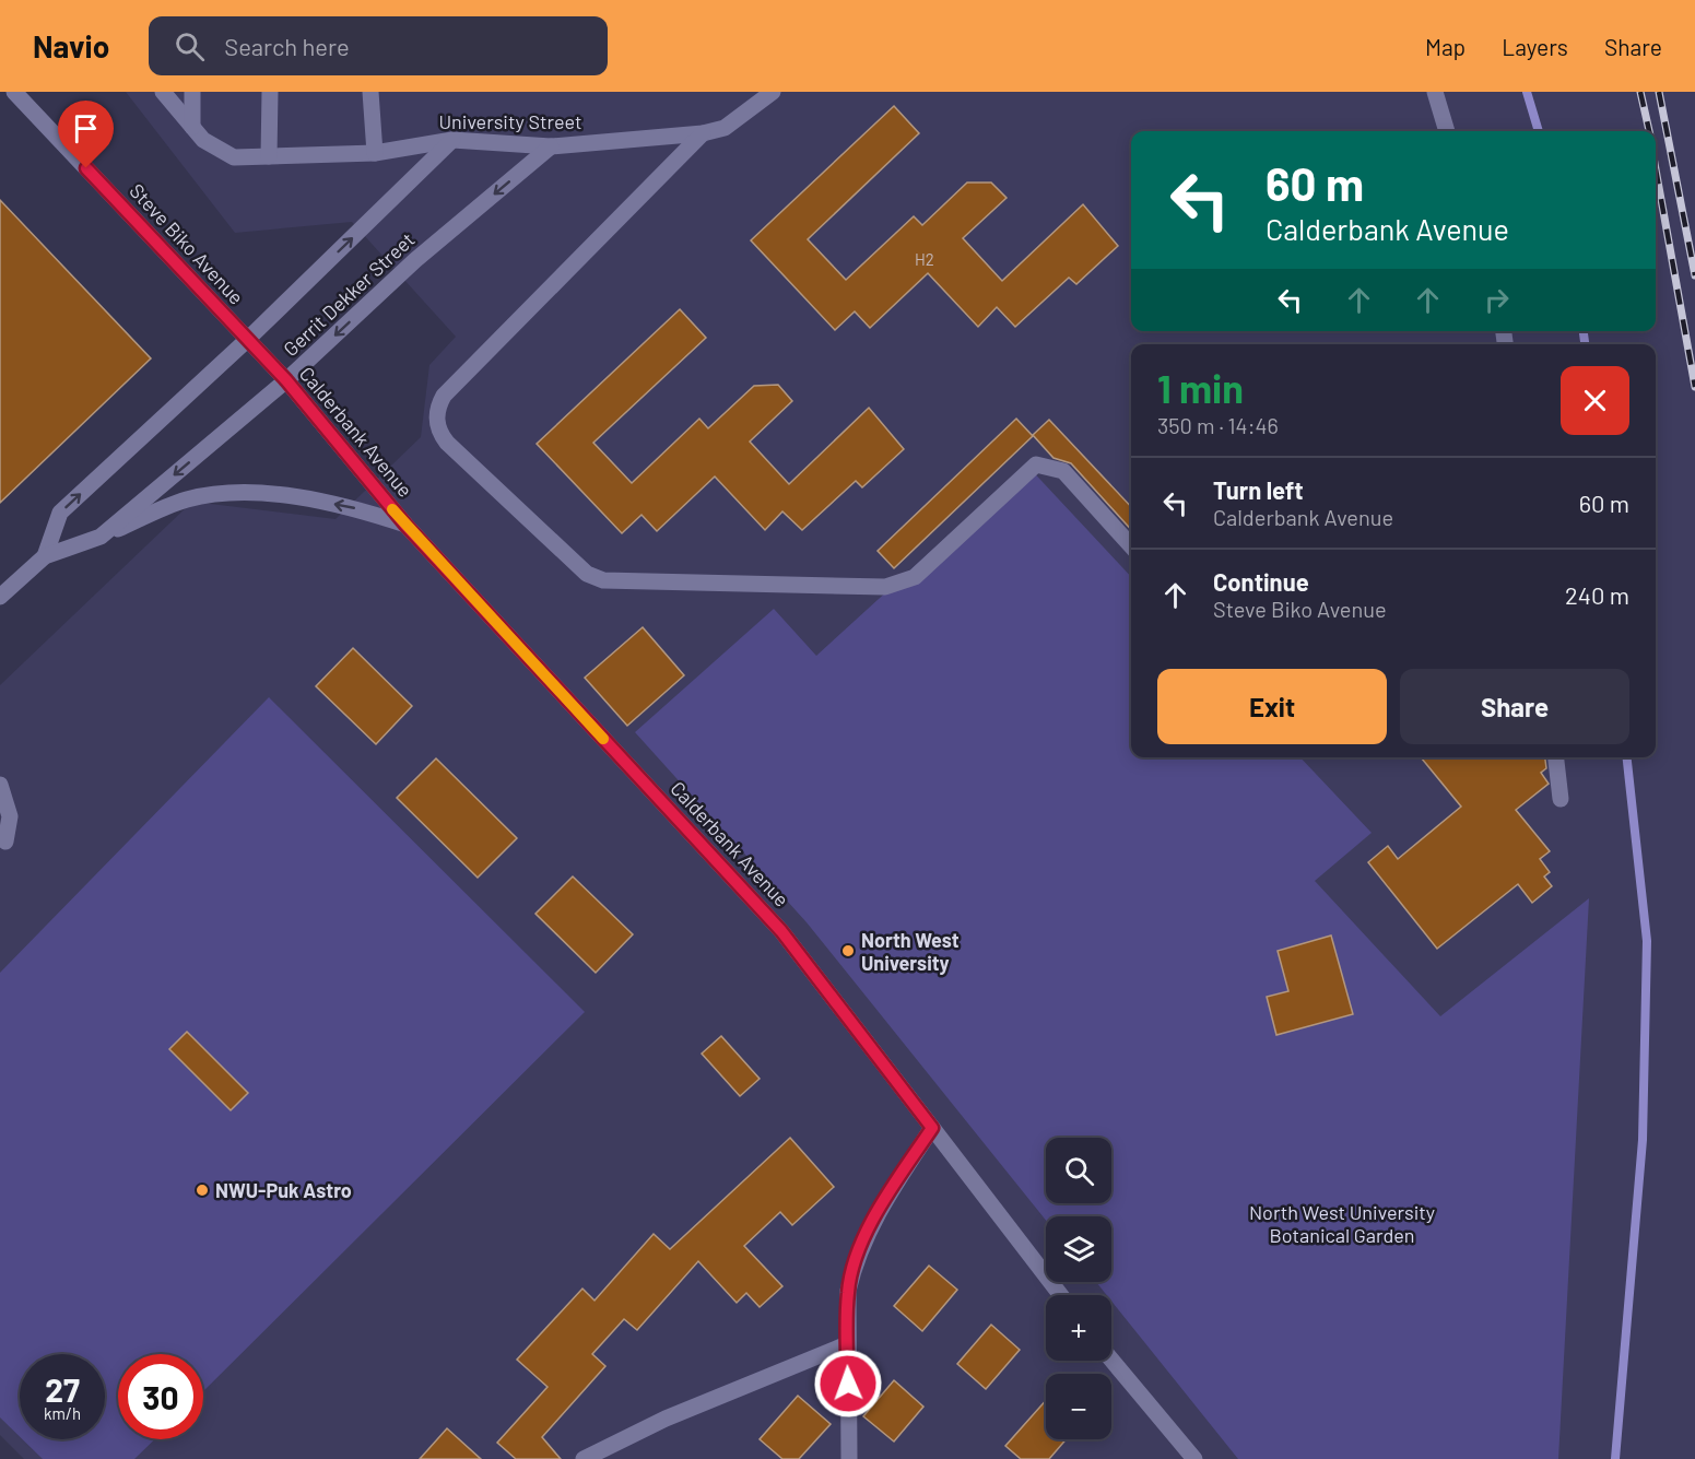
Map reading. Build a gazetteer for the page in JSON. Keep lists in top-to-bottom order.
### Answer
{
  "streets": {
    "street": [
      "University Street",
      "Steve Biko Avenue",
      "Gerrit Dekker Street",
      "Calderbank Avenue"
    ]
  },
  "crossings": [
    ["University Street", "Gerrit Dekker Street"],
    ["Steve Biko Avenue", "Gerrit Dekker Street"],
    ["Steve Biko Avenue", "Calderbank Avenue"],
    ["Gerrit Dekker Street", "Calderbank Avenue"]
  ],
  "parks": ["North West University Botanical Garden"],
  "places": ["North West University", "NWU-Puk Astro"],
  "house_numbers": ["H2"],
  "page": {
    "header": "Navio",
    "search": "Search here",
    "nav": ["Map", "Layers", "Share"],
    "turn": ["60 m", "Calderbank Avenue"],
    "heading": ["1 min", "350 m · 14:46"],
    "list": [
      {
        "name": "Turn left",
        "note": "Calderbank Avenue",
        "value": "60 m"
      },
      {
        "name": "Continue",
        "note": "Steve Biko Avenue",
        "value": "240 m"
      }
    ],
    "buttons": ["Exit", "Share"],
    "map_buttons": ["+", "−"],
    "speed": "27 km/h",
    "limit": "30"
  }
}
